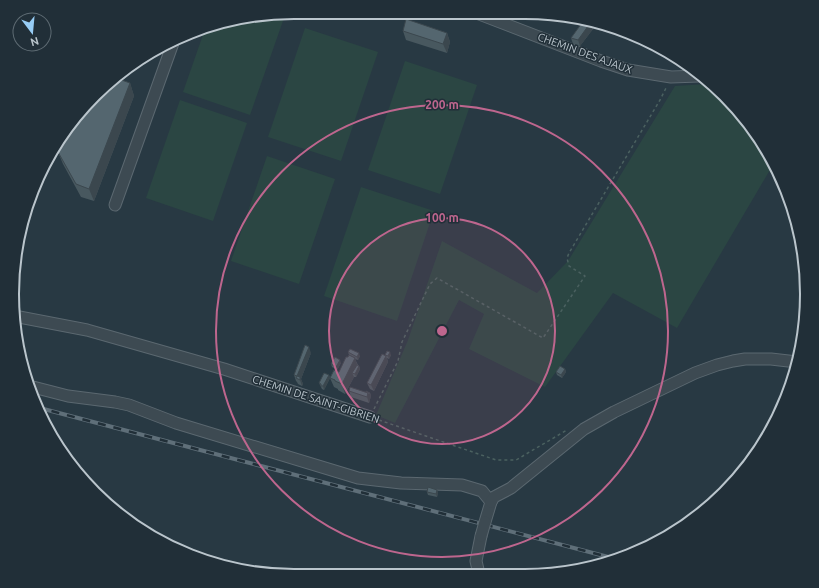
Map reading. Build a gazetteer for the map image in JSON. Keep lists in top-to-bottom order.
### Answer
{
  "streets": {
    "street": ["CHEMIN DES AJAUX", "CHEMIN DE SAINT-GIBRIEN"]
  },
  "north": "bottom",
  "rings": ["200 m", "100 m"]
}
